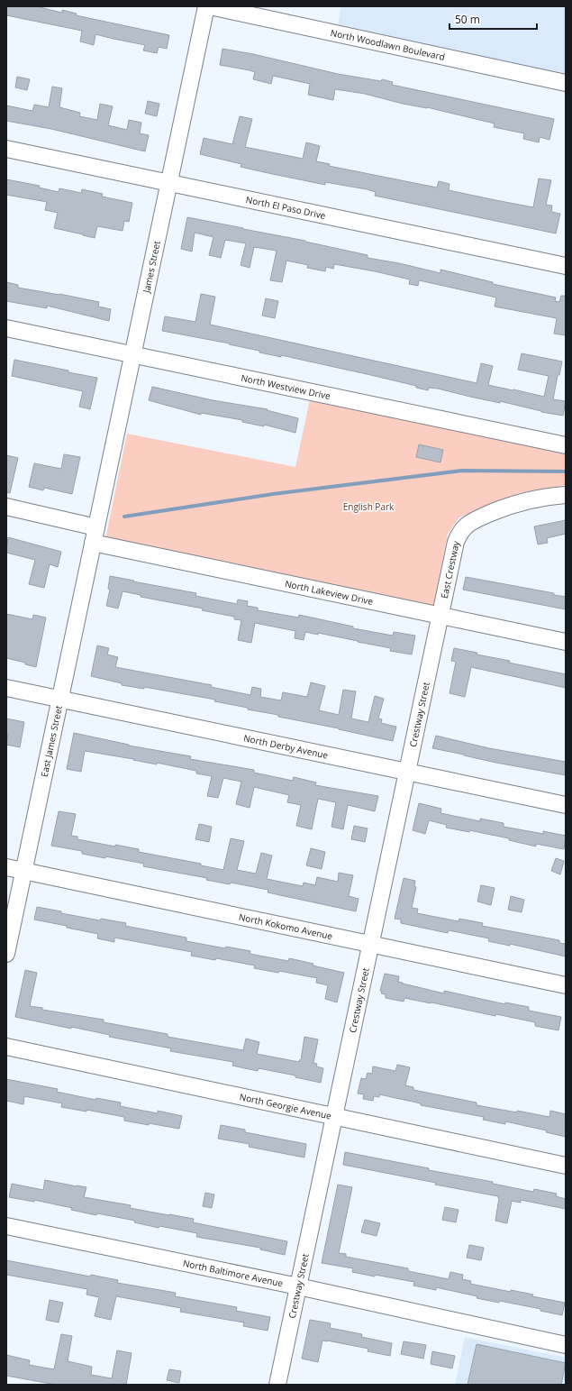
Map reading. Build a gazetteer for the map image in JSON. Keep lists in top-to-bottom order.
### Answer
{
  "streets": {
    "street": [
      "North Woodlawn Boulevard",
      "North El Paso Drive",
      "James Street",
      "North Westview Drive",
      "East Crestway",
      "North Lakeview Drive",
      "Crestway Street",
      "East James Street",
      "North Derby Avenue",
      "North Kokomo Avenue",
      "North Georgie Avenue",
      "North Baltimore Avenue"
    ]
  },
  "crossings": [
    ["North El Paso Drive", "James Street"],
    ["James Street", "North Westview Drive"],
    ["James Street", "North Lakeview Drive"],
    ["James Street", "East James Street"],
    ["East Crestway", "North Lakeview Drive"],
    ["East Crestway", "Crestway Street"],
    ["North Lakeview Drive", "Crestway Street"],
    ["North Lakeview Drive", "East James Street"],
    ["Crestway Street", "North Derby Avenue"],
    ["Crestway Street", "North Kokomo Avenue"],
    ["Crestway Street", "North Georgie Avenue"],
    ["Crestway Street", "North Baltimore Avenue"],
    ["East James Street", "North Derby Avenue"],
    ["East James Street", "North Kokomo Avenue"]
  ],
  "parks": ["English Park"],
  "scale_bar": "50 m"
}
